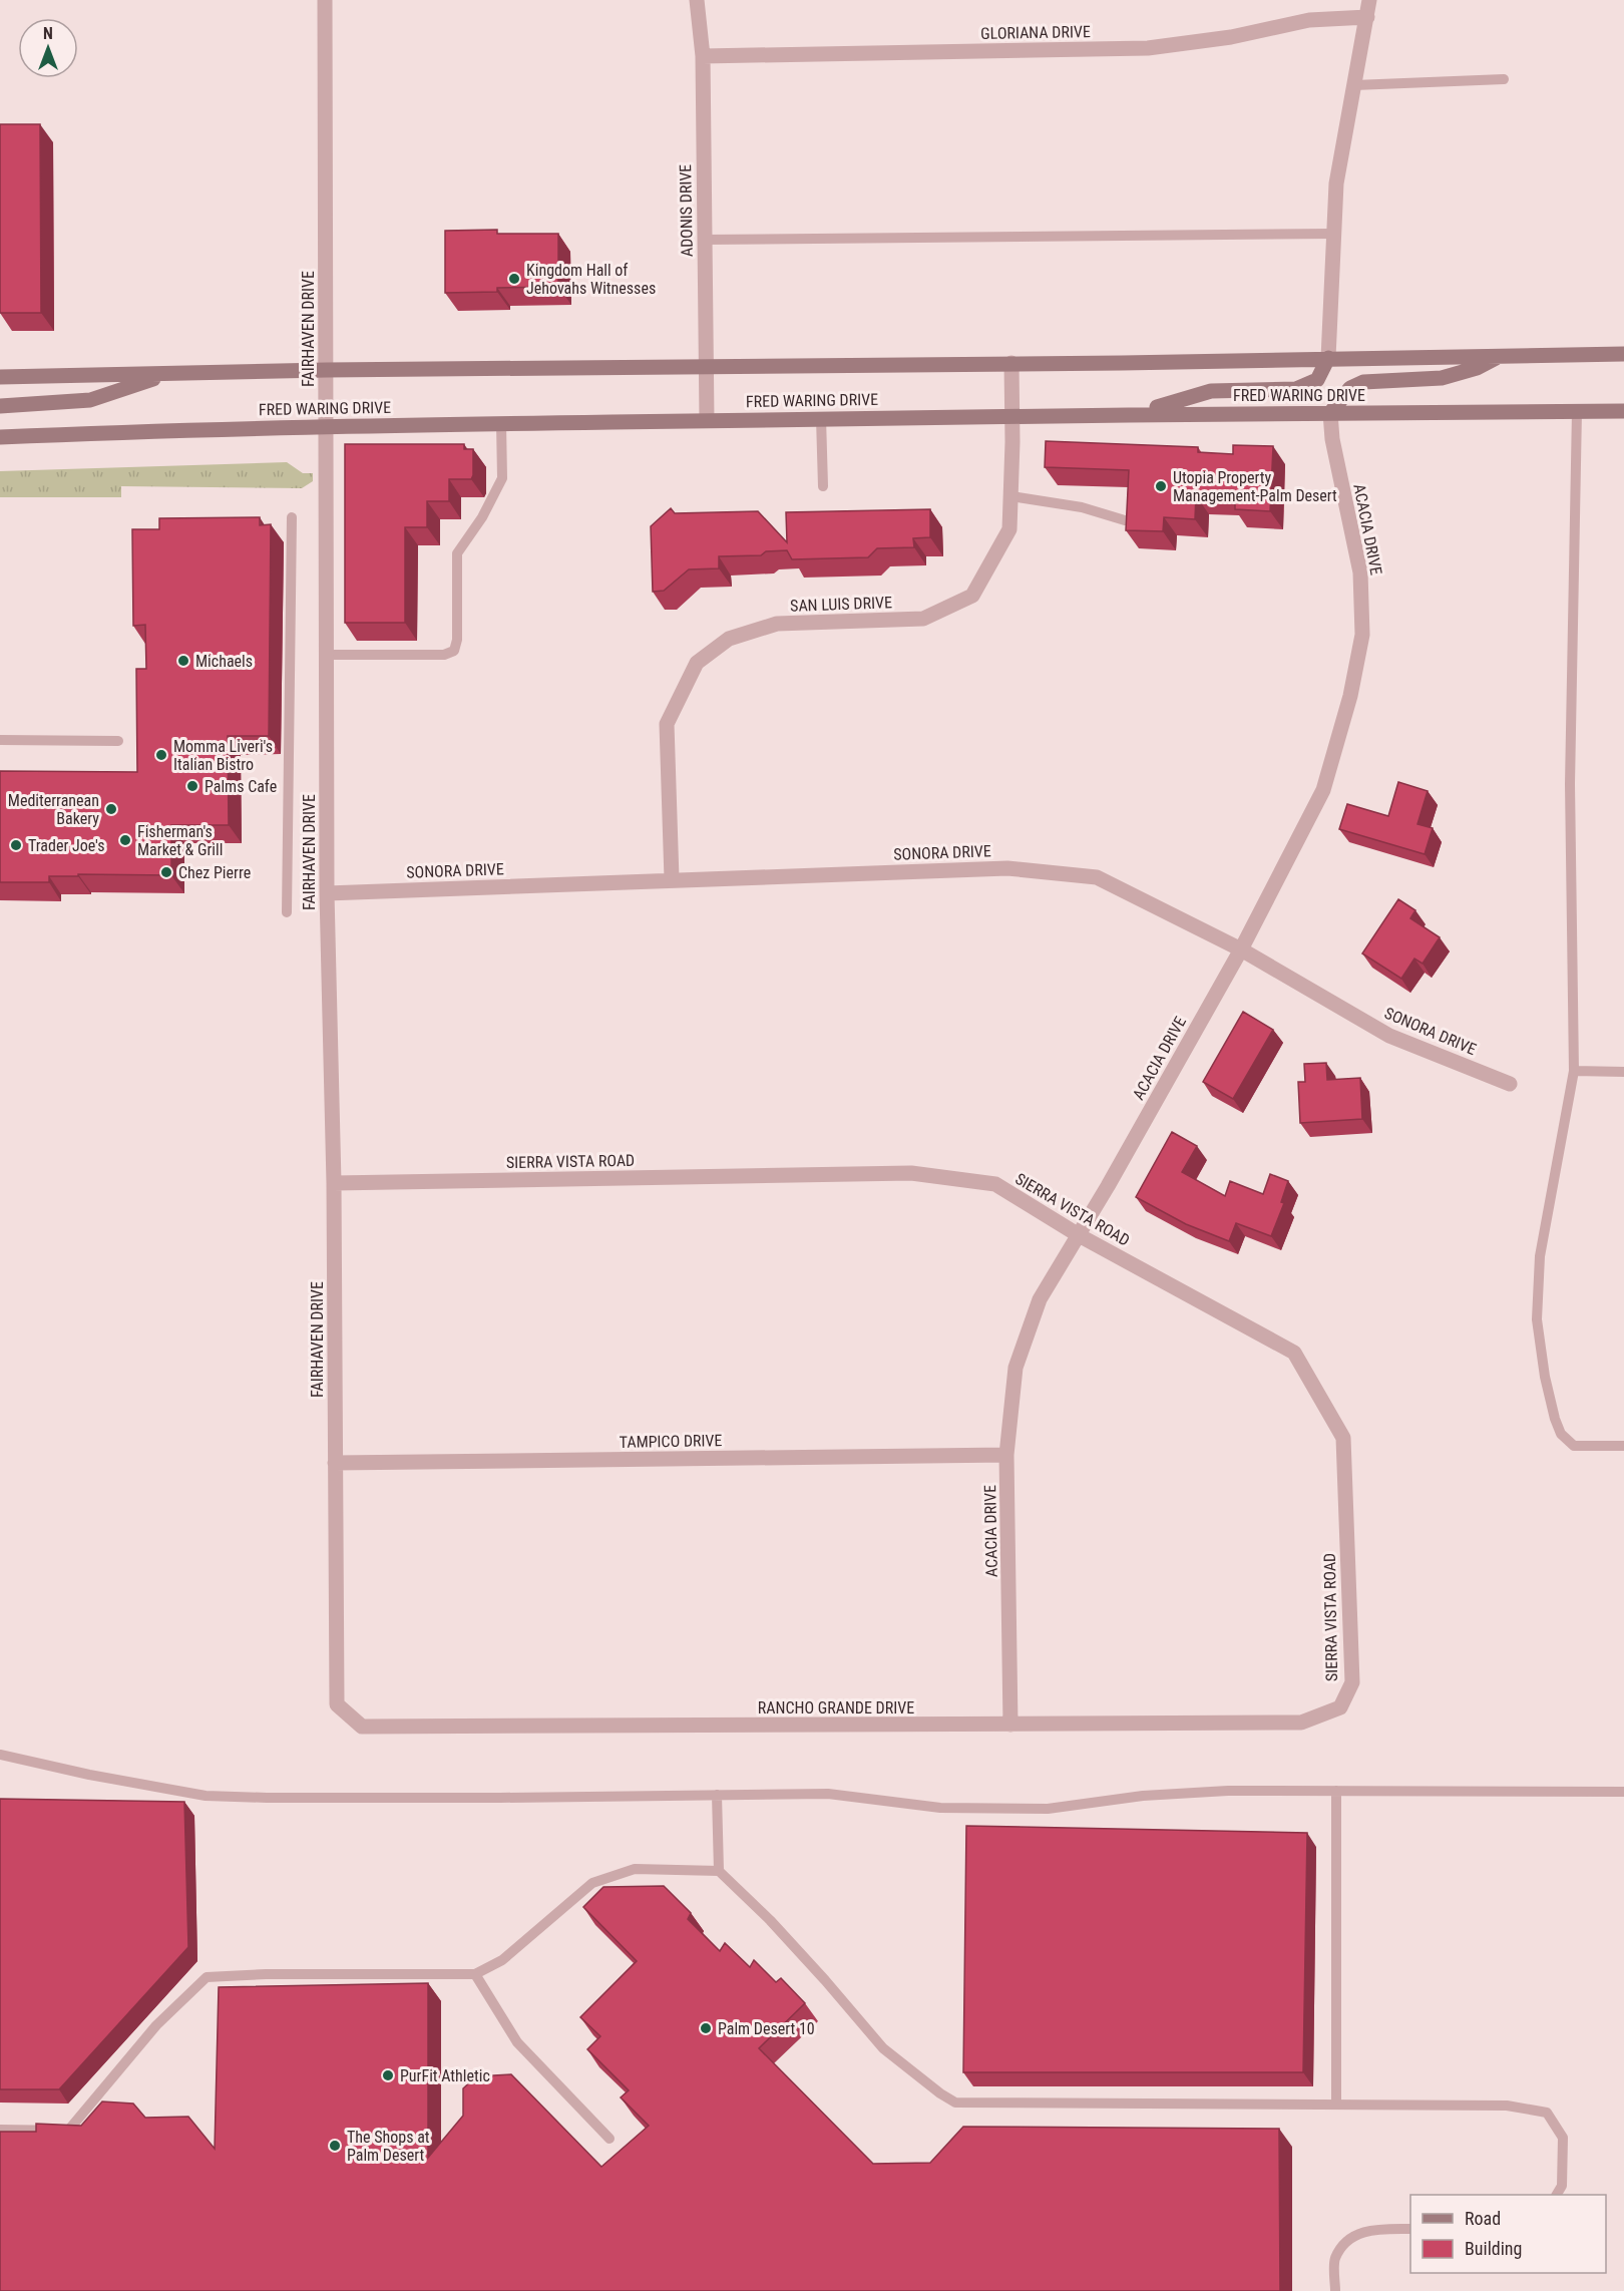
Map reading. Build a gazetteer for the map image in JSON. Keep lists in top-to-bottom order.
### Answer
{
  "streets": {
    "main road": ["FRED WARING DRIVE"],
    "street": [
      "GLORIANA DRIVE",
      "ADONIS DRIVE",
      "FAIRHAVEN DRIVE",
      "ACACIA DRIVE",
      "SAN LUIS DRIVE",
      "SONORA DRIVE",
      "SIERRA VISTA ROAD",
      "TAMPICO DRIVE",
      "RANCHO GRANDE DRIVE"
    ]
  },
  "crossings": [
    ["GLORIANA DRIVE", "ADONIS DRIVE"],
    ["ADONIS DRIVE", "FRED WARING DRIVE"],
    ["FAIRHAVEN DRIVE", "FRED WARING DRIVE"],
    ["FAIRHAVEN DRIVE", "SONORA DRIVE"],
    ["FAIRHAVEN DRIVE", "SIERRA VISTA ROAD"],
    ["FAIRHAVEN DRIVE", "TAMPICO DRIVE"],
    ["FAIRHAVEN DRIVE", "RANCHO GRANDE DRIVE"],
    ["FRED WARING DRIVE", "ACACIA DRIVE"],
    ["FRED WARING DRIVE", "SAN LUIS DRIVE"],
    ["ACACIA DRIVE", "SONORA DRIVE"],
    ["ACACIA DRIVE", "SIERRA VISTA ROAD"],
    ["ACACIA DRIVE", "TAMPICO DRIVE"],
    ["ACACIA DRIVE", "RANCHO GRANDE DRIVE"],
    ["SAN LUIS DRIVE", "SONORA DRIVE"],
    ["SIERRA VISTA ROAD", "RANCHO GRANDE DRIVE"]
  ],
  "places": [
    "Kingdom Hall of Jehovahs Witnesses",
    "Utopia Property Management-Palm Desert",
    "Michaels",
    "Momma Liveri's Italian Bistro",
    "Palms Cafe",
    "Mediterranean Bakery",
    "Fisherman's Market & Grill",
    "Trader Joe's",
    "Chez Pierre",
    "Palm Desert 10",
    "PurFit Athletic",
    "The Shops at Palm Desert"
  ],
  "legend": ["Road", "Building"],
  "north": "top"
}
